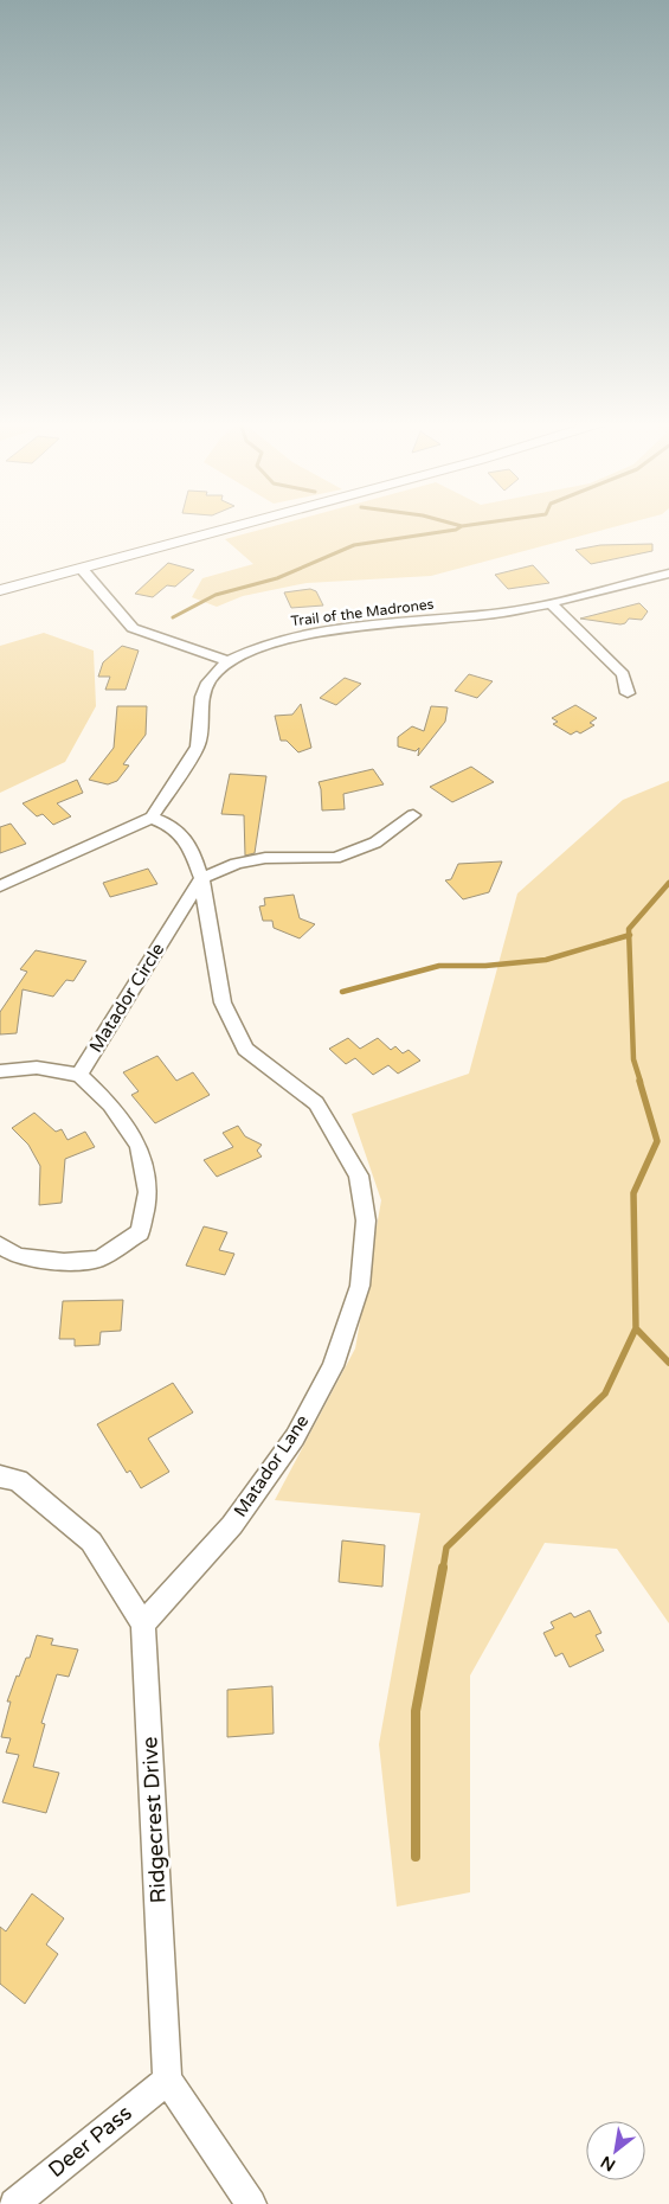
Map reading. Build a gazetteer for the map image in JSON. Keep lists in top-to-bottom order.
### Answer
{
  "streets": {
    "street": [
      "Trail of the Madrones",
      "Matador Circle",
      "Matador Lane",
      "Ridgecrest Drive",
      "Deer Pass"
    ]
  },
  "crossings": [
    ["Trail of the Madrones", "Matador Lane"],
    ["Matador Circle", "Matador Lane"],
    ["Matador Lane", "Ridgecrest Drive"],
    ["Ridgecrest Drive", "Deer Pass"]
  ],
  "north": "bottom left"
}
